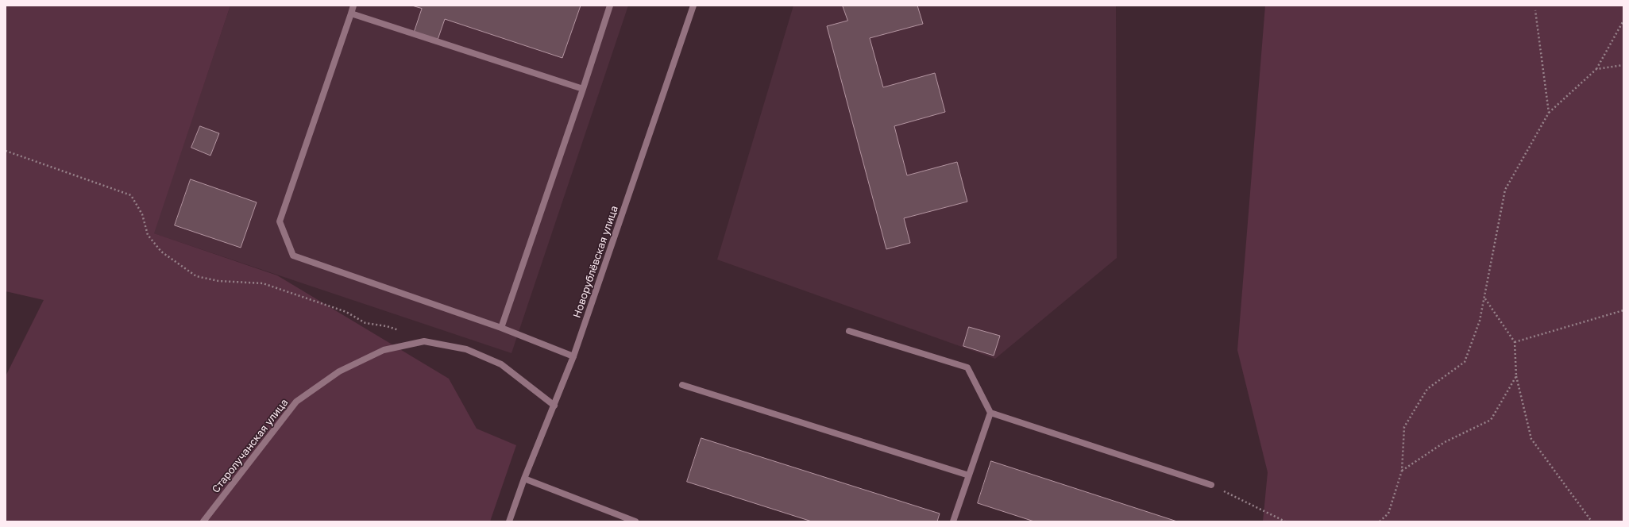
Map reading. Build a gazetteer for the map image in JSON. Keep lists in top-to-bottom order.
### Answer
{
  "streets": {
    "street": ["Новорублёвская улица", "Старолучанская улица"]
  },
  "crossings": [
    ["Новорублёвская улица", "Старолучанская улица"]
  ]
}
